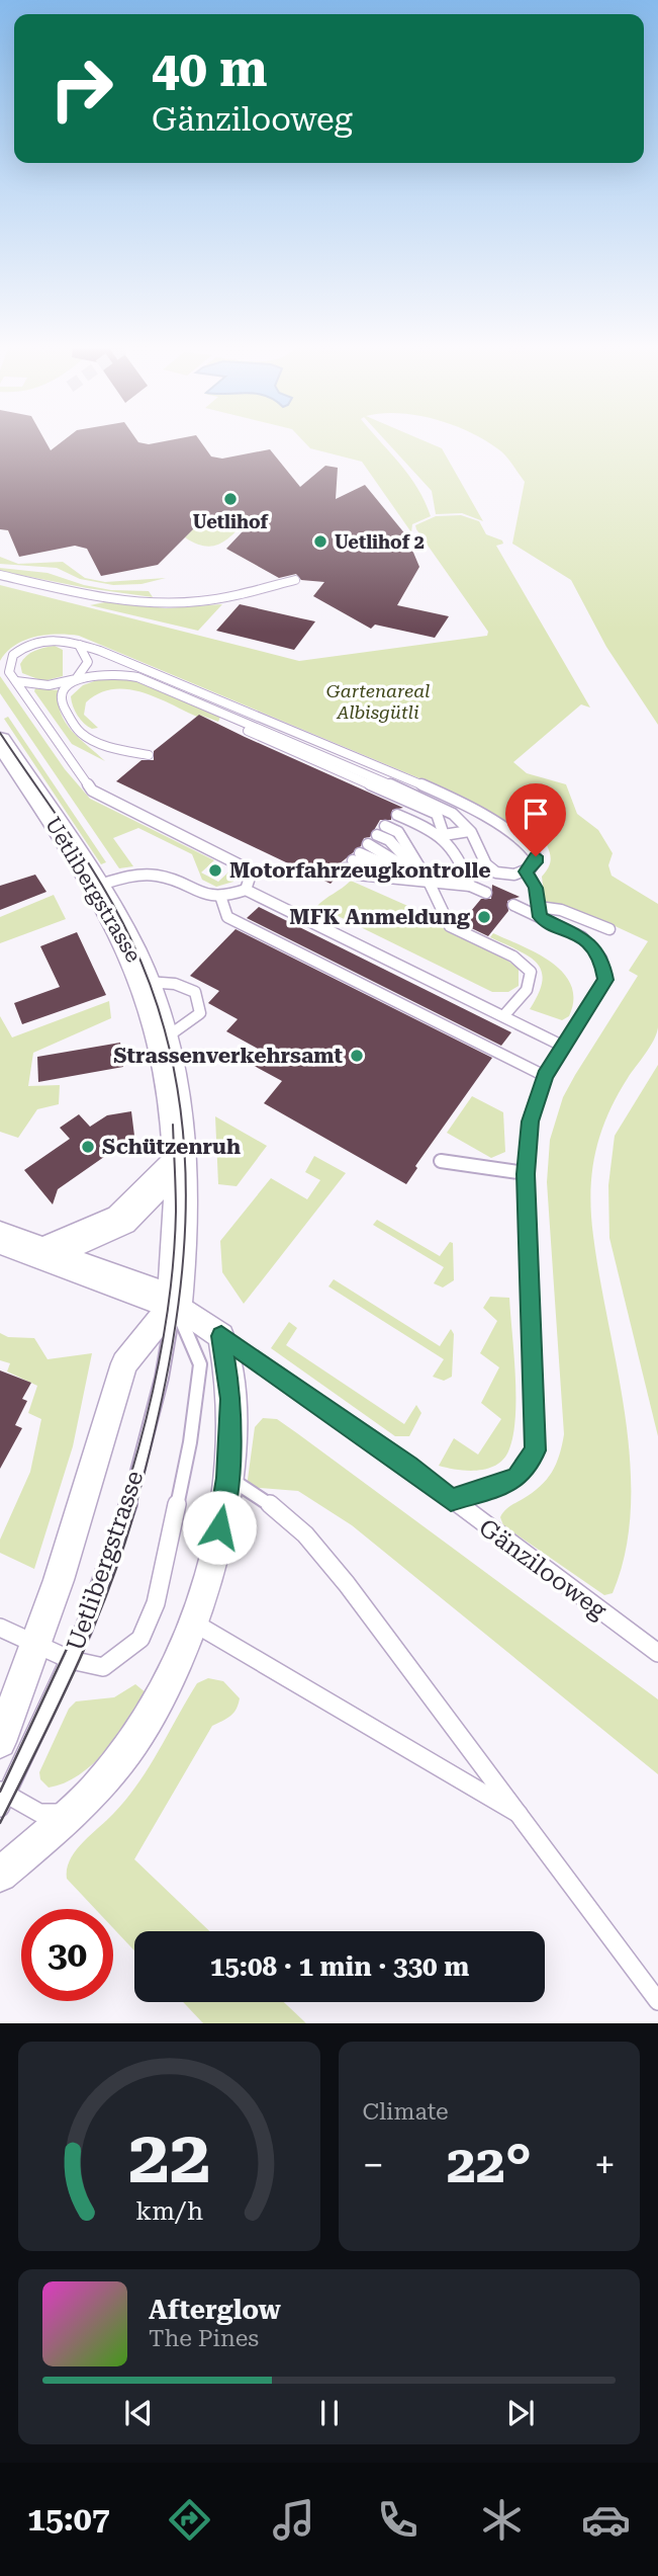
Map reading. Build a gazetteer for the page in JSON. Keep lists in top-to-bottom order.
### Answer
{
  "streets": {
    "main road": ["Uetlibergstrasse"],
    "lane": ["Gänzilooweg"]
  },
  "parks": ["Gartenareal Albisgütli"],
  "places": [
    "Uetlihof",
    "Uetlihof 2",
    "Motorfahrzeugkontrolle",
    "MFK Anmeldung",
    "Strassenverkehrsamt",
    "Schützenruh"
  ],
  "page": {
    "turn": ["40 m", "Gänzilooweg"],
    "limit": "30",
    "trip": "15:08 · 1 min · 330 m",
    "tile": "Climate",
    "heat": ["−", "22°", "+"],
    "song": ["Afterglow", "The Pines"],
    "tabs": "15:07",
    "gauge": ["22", "km/h"]
  }
}
